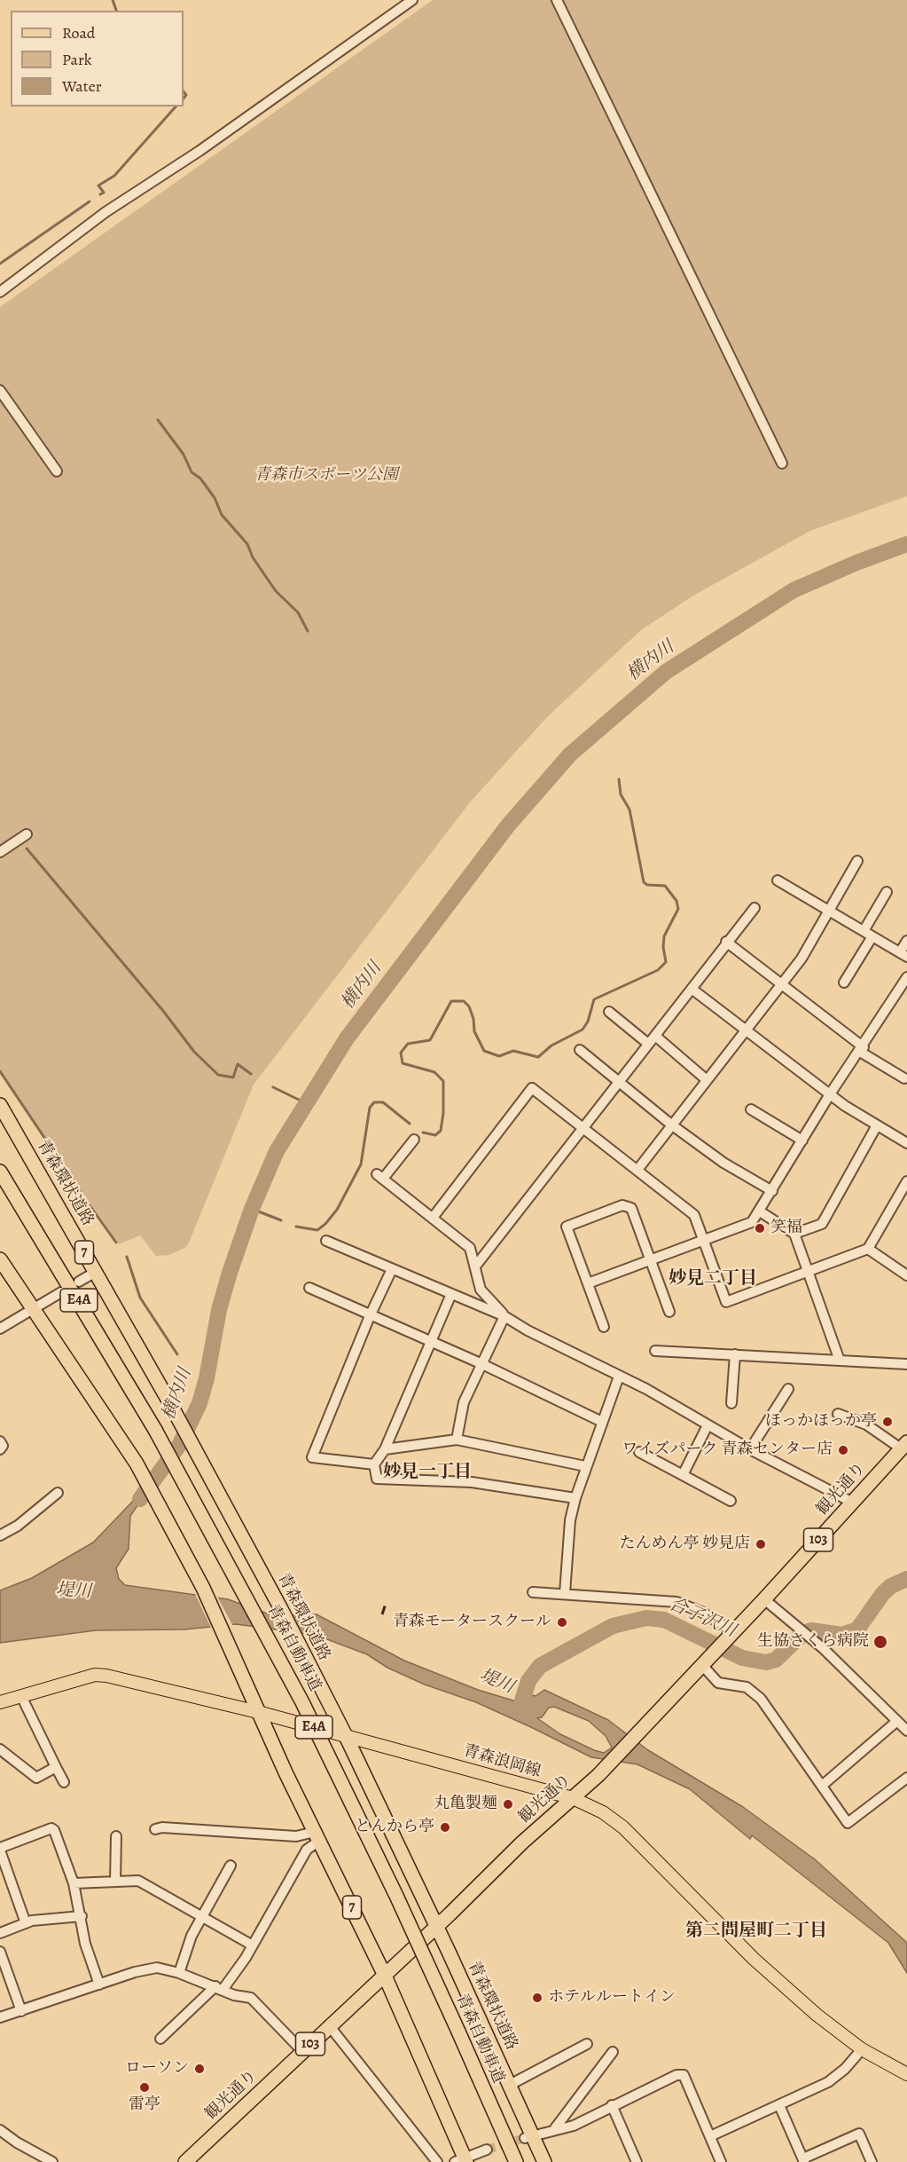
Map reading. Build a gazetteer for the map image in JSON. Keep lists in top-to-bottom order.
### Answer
{
  "streets": {
    "highway": [
      "青森環状道路",
      "7",
      "E4A",
      "観光通り",
      "103",
      "青森自動車道"
    ],
    "main road": ["青森浪岡線"]
  },
  "crossings": [
    ["青森環状道路", "観光通り"],
    ["青森環状道路", "青森浪岡線"],
    ["7", "観光通り"],
    ["7", "青森浪岡線"],
    ["観光通り", "青森浪岡線"]
  ],
  "districts": ["妙見二丁目", "妙見一丁目", "第二問屋町二丁目"],
  "water": ["横内川", "堤川", "合子沢川"],
  "parks": ["青森市スポーツ公園"],
  "places": [
    "笑福",
    "ほっかほっか亭",
    "ワイズパーク 青森センター店",
    "たんめん亭 妙見店",
    "青森モータースクール",
    "生協さくら病院",
    "丸亀製麺",
    "とんから亭",
    "ホテルルートイン",
    "ローソン",
    "雷亭"
  ],
  "legend": ["Road", "Park", "Water"]
}
